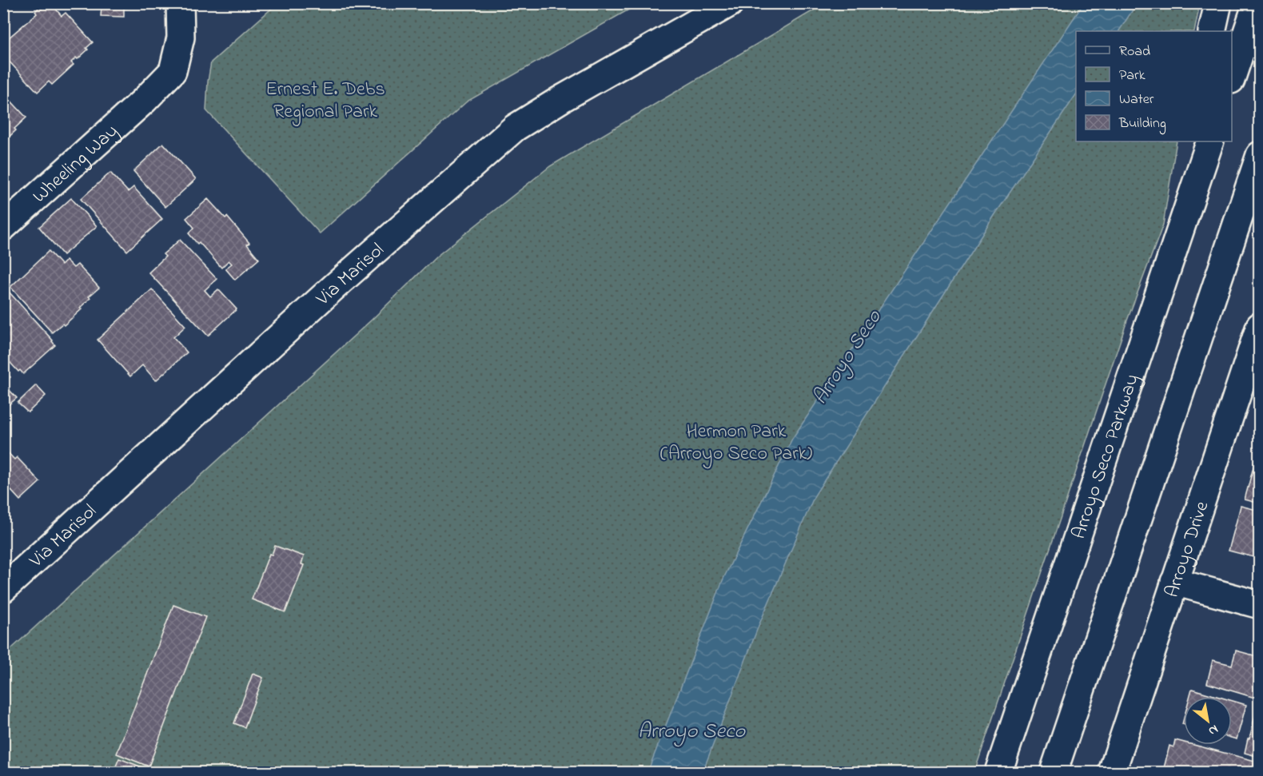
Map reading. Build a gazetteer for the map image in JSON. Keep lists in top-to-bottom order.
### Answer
{
  "streets": {
    "main road": [
      "Wheeling Way",
      "Via Marisol",
      "Arroyo Seco Parkway",
      "Arroyo Drive"
    ]
  },
  "water": ["Arroyo Seco"],
  "parks": ["Ernest E. Debs Regional Park", "Hermon Park (Arroyo Seco Park)"],
  "legend": [
    "Road",
    "Park",
    "Water",
    "Building"
  ],
  "north": "bottom right"
}
